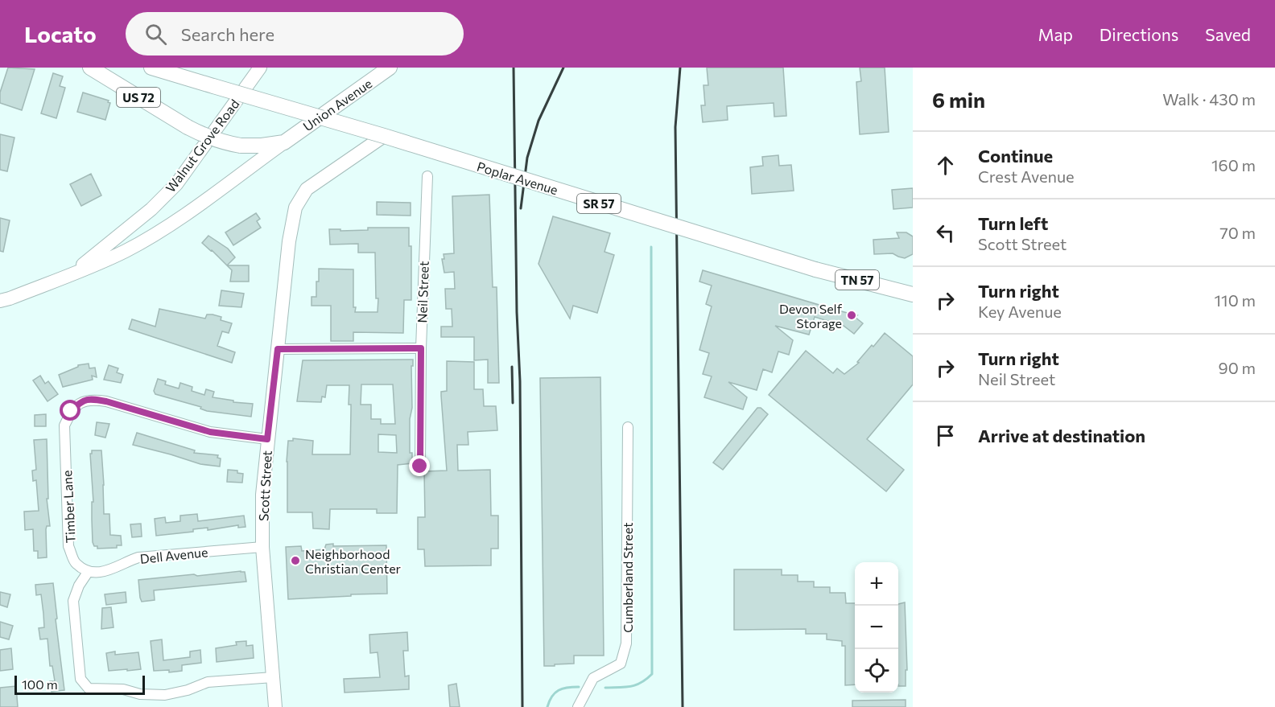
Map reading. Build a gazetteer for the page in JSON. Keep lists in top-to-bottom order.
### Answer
{
  "streets": {
    "main road": [
      "US 72",
      "Union Avenue",
      "Walnut Grove Road",
      "Poplar Avenue",
      "SR 57",
      "TN 57",
      "Scott Street"
    ],
    "street": [
      "Neil Street",
      "Timber Lane",
      "Dell Avenue",
      "Cumberland Street"
    ]
  },
  "crossings": [
    ["US 72", "Union Avenue"],
    ["US 72", "Walnut Grove Road"],
    ["Union Avenue", "Walnut Grove Road"],
    ["Poplar Avenue", "Scott Street"],
    ["Scott Street", "Timber Lane"],
    ["Scott Street", "Dell Avenue"],
    ["Timber Lane", "Dell Avenue"]
  ],
  "places": ["Devon Self Storage", "Neighborhood Christian Center"],
  "scale_bar": "100 m",
  "page": {
    "header": "Locato",
    "search": "Search here",
    "nav": ["Map", "Directions", "Saved"],
    "heading": ["6 min", "Walk · 430 m"],
    "list": [
      ["Continue", "Crest Avenue", "160 m"],
      ["Turn left", "Scott Street", "70 m"],
      ["Turn right", "Key Avenue", "110 m"],
      ["Turn right", "Neil Street", "90 m"],
      "Arrive at destination"
    ],
    "map_buttons": ["+", "−"],
    "scale": "100 m"
  }
}
